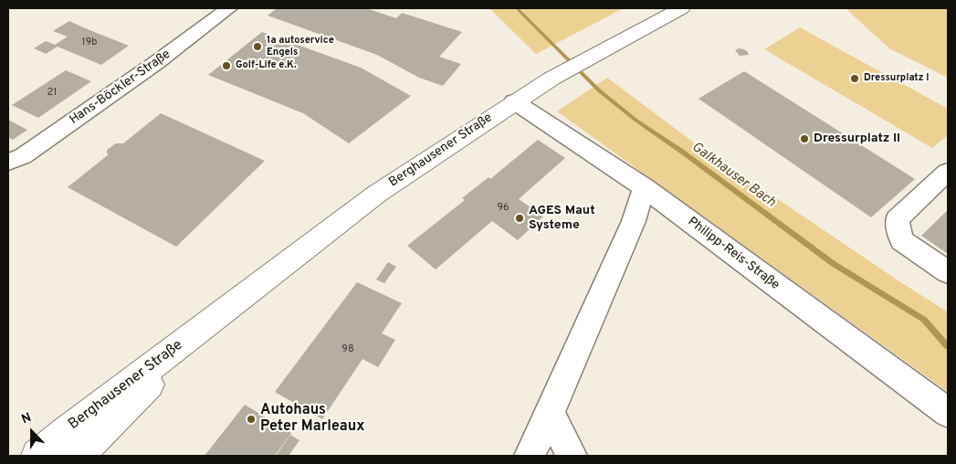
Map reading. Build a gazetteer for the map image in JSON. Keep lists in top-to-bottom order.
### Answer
{
  "streets": {
    "main road": ["Berghausener Straße"],
    "street": ["Hans-Böckler-Straße", "Philipp-Reis-Straße"]
  },
  "crossings": [
    ["Berghausener Straße", "Philipp-Reis-Straße"]
  ],
  "water": ["Galkhauser Bach"],
  "places": [
    "1a autoservice Engels",
    "Golf-Life e.K.",
    "Dressurplatz I",
    "Dressurplatz II",
    "AGES Maut Systeme",
    "Autohaus Peter Marleaux"
  ],
  "house_numbers": [
    "19b",
    "21",
    "96",
    "98"
  ],
  "north": "top"
}
